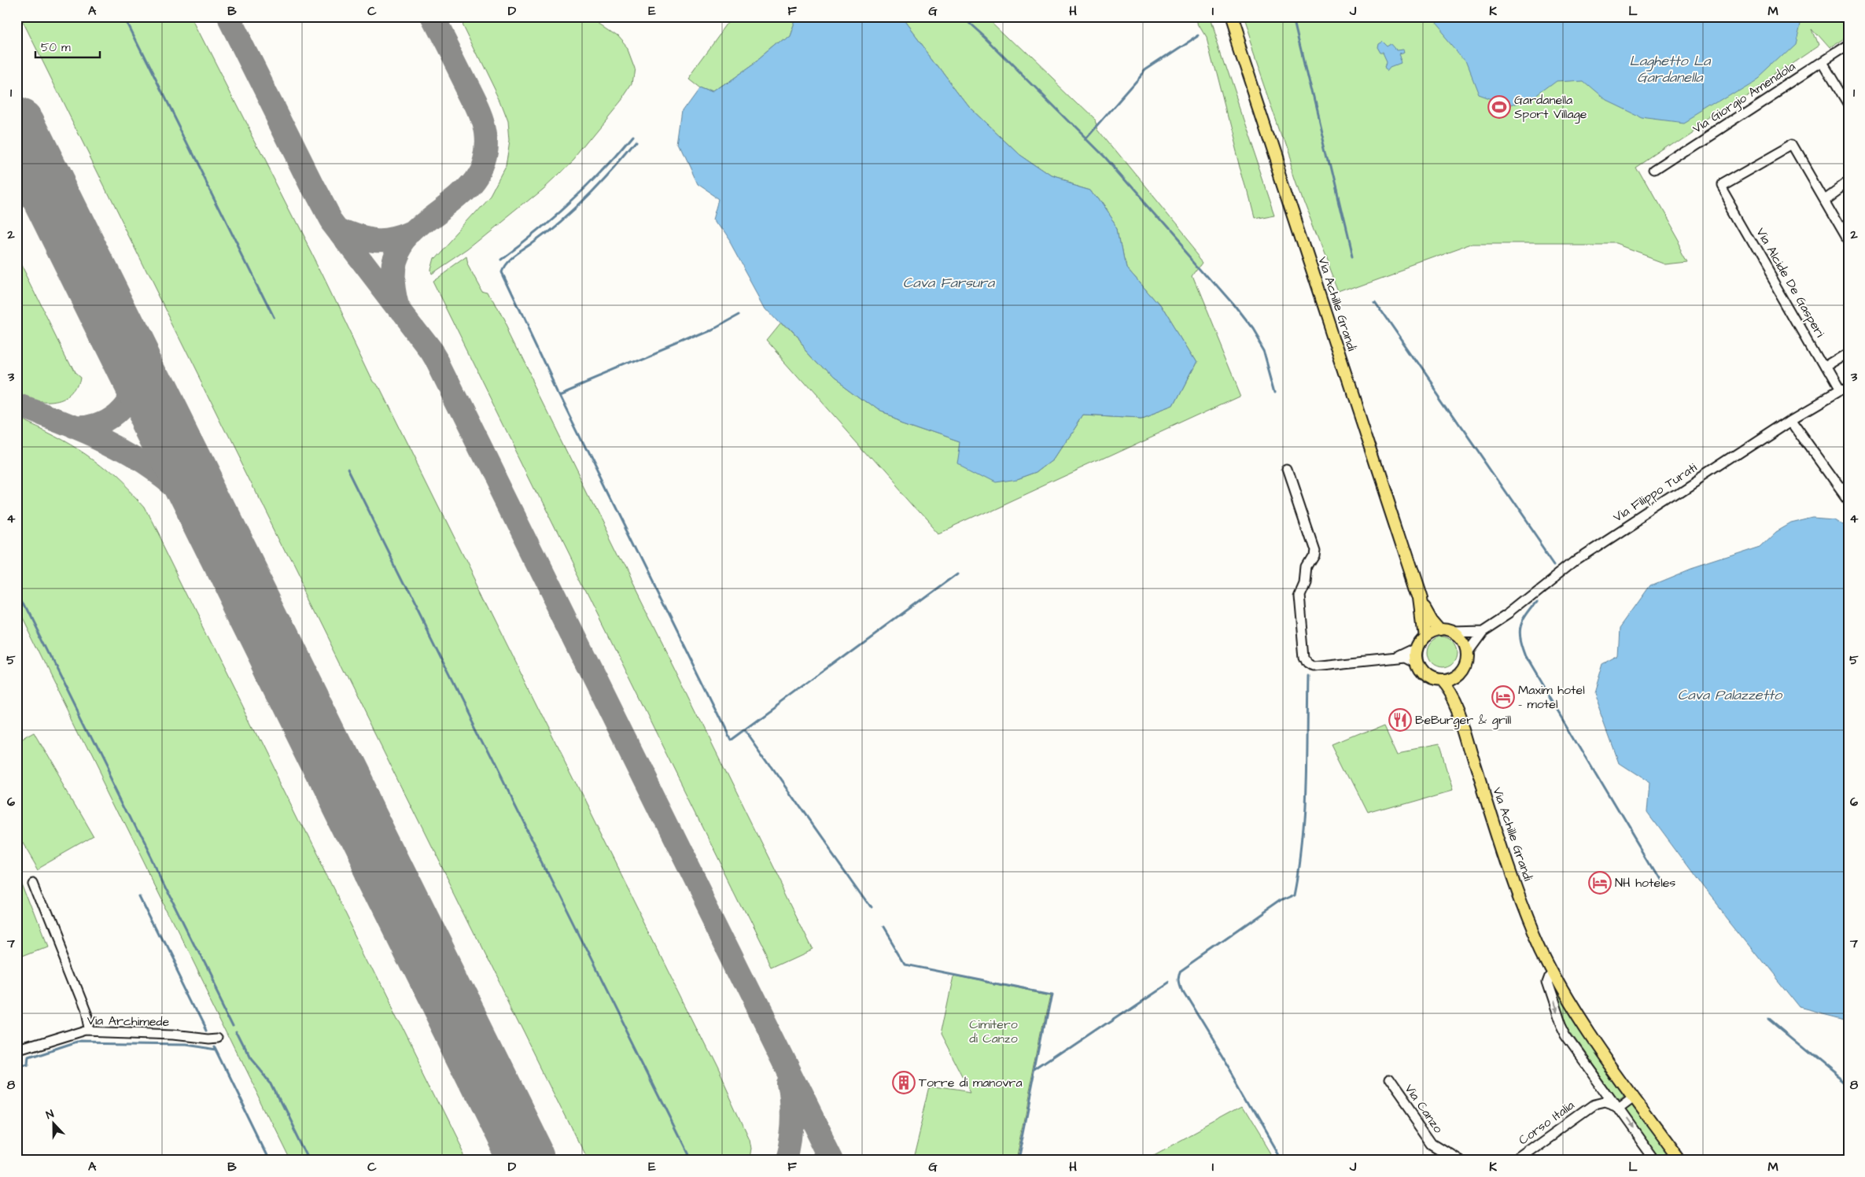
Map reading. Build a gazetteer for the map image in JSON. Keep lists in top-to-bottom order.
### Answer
{
  "streets": {
    "main road": ["Via Achille Grandi"],
    "street": [
      "Via Giorgio Amendola",
      "Via Alcide De Gasperi",
      "Via Filippo Turati",
      "Via Archimede",
      "Via Canzo",
      "Corso Italia"
    ]
  },
  "crossings": [
    ["Via Alcide De Gasperi", "Via Filippo Turati"],
    ["Via Achille Grandi", "Via Filippo Turati"]
  ],
  "water": ["Laghetto La Gardanella", "Cava Farsura", "Cava Palazzetto"],
  "parks": ["Cimitero di Canzo"],
  "places": {
    "sports": ["Gardanella Sport Village"],
    "hotel": ["Maxim hotel - motel", "NH hoteles"],
    "restaurant": ["BeBurger & grill"],
    "building": ["Torre di manovra"]
  },
  "scale_bar": "50 m",
  "north": "top",
  "grid": {
    "columns": [
      "A",
      "B",
      "C",
      "D",
      "E",
      "F",
      "G",
      "H",
      "I",
      "J",
      "K",
      "L",
      "M"
    ],
    "rows": [
      "1",
      "2",
      "3",
      "4",
      "5",
      "6",
      "7",
      "8"
    ]
  }
}
